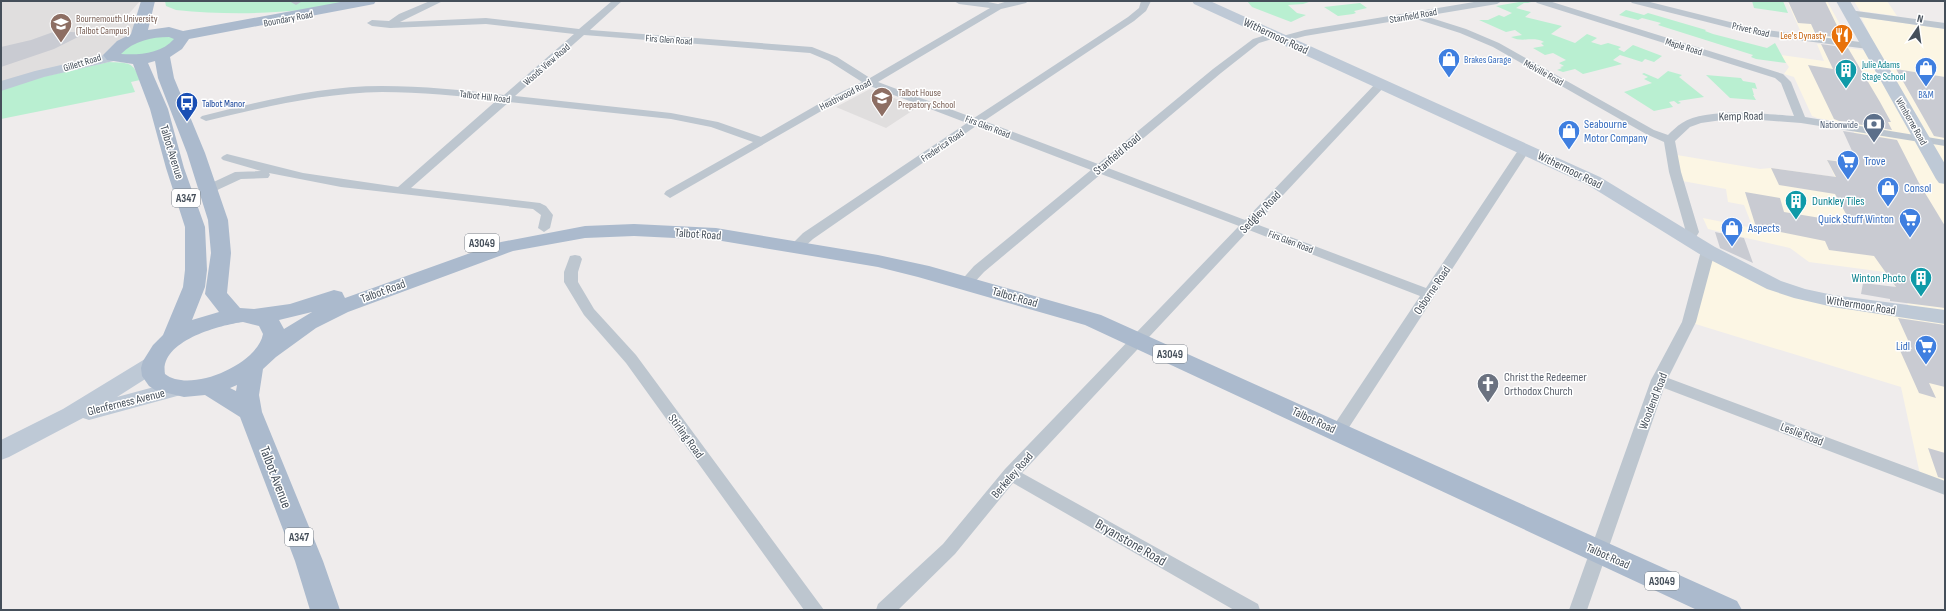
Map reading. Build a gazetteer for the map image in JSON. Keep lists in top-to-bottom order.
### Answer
{
  "streets": {
    "main road": [
      "Boundary Road",
      "Talbot Avenue",
      "A347",
      "Talbot Road",
      "A3049"
    ],
    "street": [
      "Stanfield Road",
      "Privet Road",
      "Withermoor Road",
      "Firs Glen Road",
      "Maple Road",
      "Gillett Road",
      "Woods View Road",
      "Melville Road",
      "Heathwood Road",
      "Talbot Hill Road",
      "Kemp Road",
      "Wimborne Road",
      "Frederica Road",
      "Sedgley Road",
      "Osborne Road",
      "Woodend Road",
      "Glenferness Avenue",
      "Leslie Road",
      "Stirling Road",
      "Berkeley Road",
      "Bryanstone Road"
    ]
  },
  "crossings": [
    ["Stanfield Road", "Withermoor Road"],
    ["Stanfield Road", "Firs Glen Road"],
    ["Stanfield Road", "Melville Road"],
    ["Stanfield Road", "Talbot Road"],
    ["Privet Road", "Wimborne Road"],
    ["Withermoor Road", "Sedgley Road"],
    ["Withermoor Road", "Osborne Road"],
    ["Withermoor Road", "Woodend Road"],
    ["Firs Glen Road", "Woods View Road"],
    ["Firs Glen Road", "Heathwood Road"],
    ["Firs Glen Road", "Frederica Road"],
    ["Firs Glen Road", "Sedgley Road"],
    ["Firs Glen Road", "Osborne Road"],
    ["Maple Road", "Kemp Road"],
    ["Woods View Road", "Talbot Hill Road"],
    ["Melville Road", "Kemp Road"],
    ["Heathwood Road", "Talbot Hill Road"],
    ["Kemp Road", "Wimborne Road"],
    ["Frederica Road", "Talbot Road"],
    ["Talbot Avenue", "A347"],
    ["Talbot Avenue", "Talbot Road"],
    ["A347", "Talbot Road"],
    ["A347", "A3049"],
    ["A347", "Glenferness Avenue"],
    ["Sedgley Road", "Talbot Road"],
    ["Sedgley Road", "Berkeley Road"],
    ["Talbot Road", "A3049"],
    ["Talbot Road", "Osborne Road"],
    ["Talbot Road", "Woodend Road"],
    ["Talbot Road", "Glenferness Avenue"],
    ["Talbot Road", "Berkeley Road"],
    ["Woodend Road", "Leslie Road"],
    ["Berkeley Road", "Bryanstone Road"]
  ],
  "places": {
    "school or university": ["Bournemouth University (Talbot Campus)", "Talbot House Prepatory School"],
    "restaurant": ["Lee's Dynasty"],
    "shop": [
      "Brakes Garage",
      "B&M",
      "Seabourne Motor Company",
      "Consol",
      "Aspects"
    ],
    "building": ["Julie Adams Stage School", "Dunkley Tiles", "Winton Photo"],
    "bus stop": ["Talbot Manor"],
    "bank": ["Nationwide"],
    "supermarket": ["Trove", "Quick Stuff Winton", "Lidl"],
    "church": ["Christ the Redeemer Orthodox Church"]
  },
  "north": "top"
}
